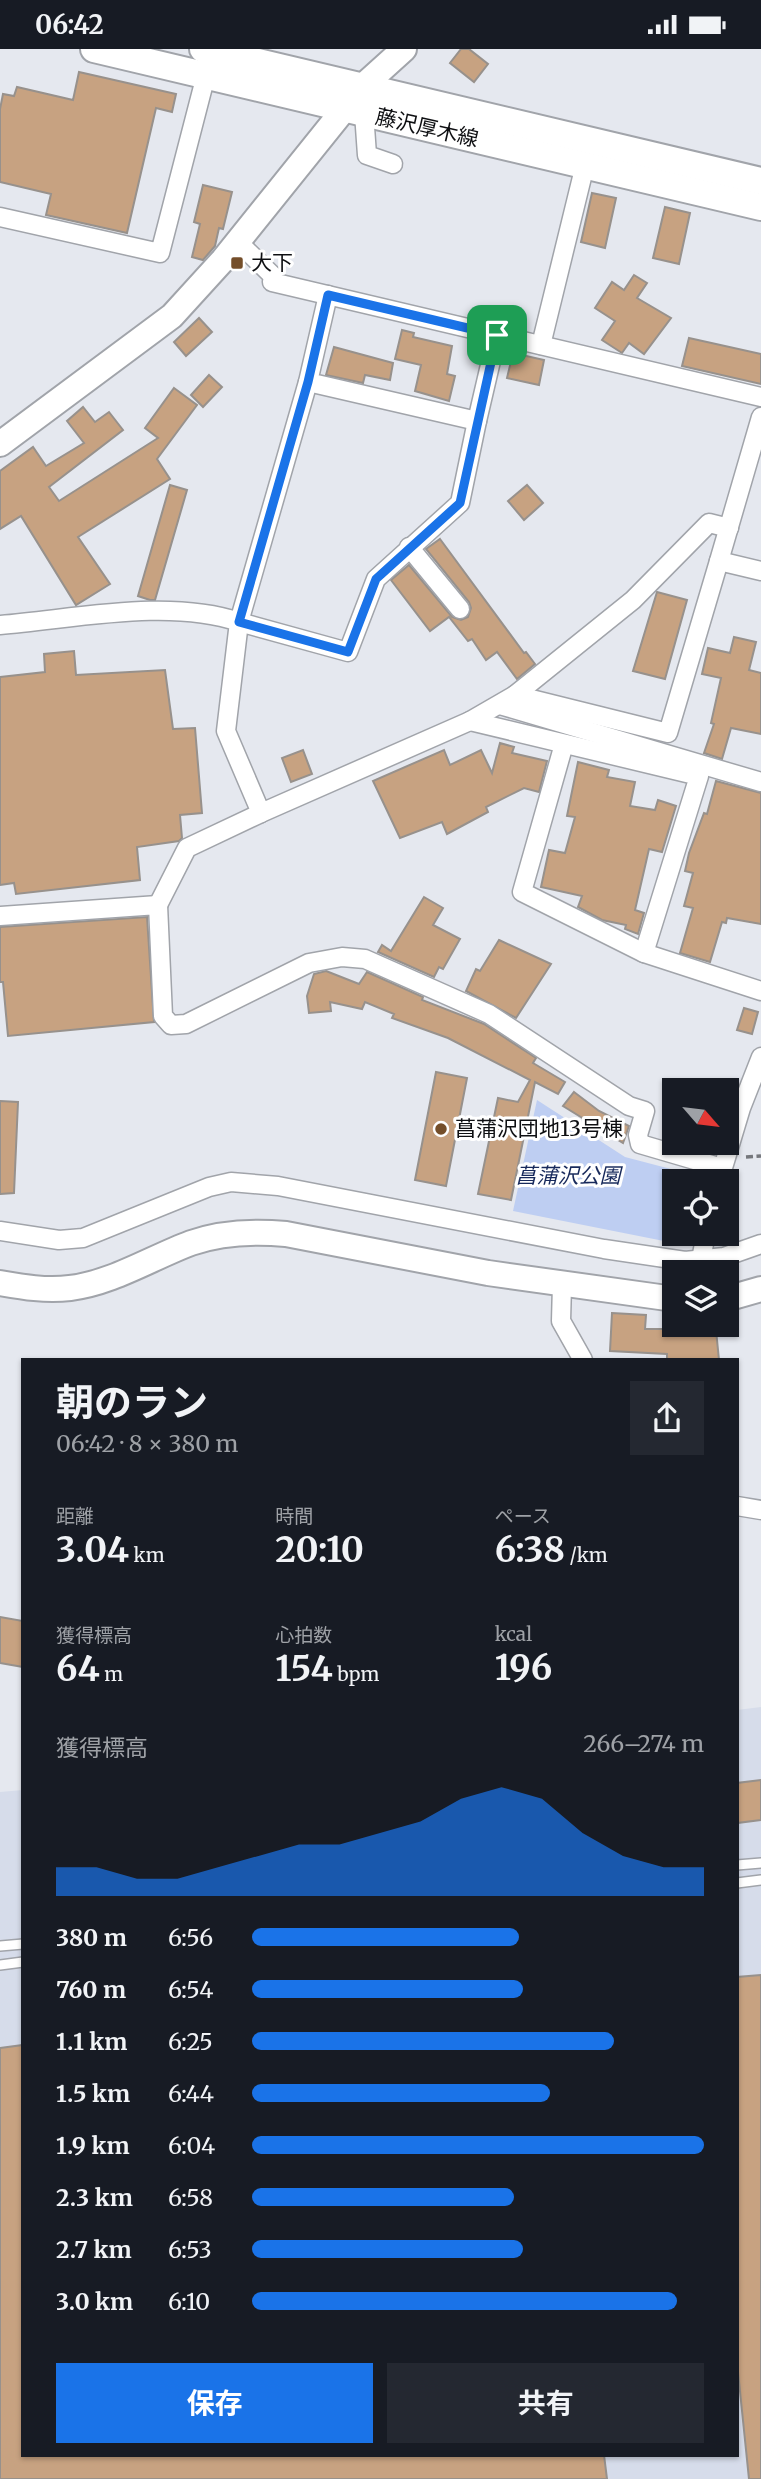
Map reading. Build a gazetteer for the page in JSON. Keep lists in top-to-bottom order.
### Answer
{
  "streets": {
    "main road": ["藤沢厚木線"]
  },
  "parks": ["菖蒲沢公園"],
  "places": {
    "transit": ["大下"],
    "other": ["菖蒲沢団地13号棟"]
  },
  "north": "bottom right",
  "page": {
    "status": "06:42",
    "heading": ["朝のラン", "06:42 · 8 × 380 m"],
    "stats": [
      ["距離", "3.04 km"],
      ["時間", "20:10"],
      ["ペース", "6:38 /km"],
      ["獲得標高", "64 m"],
      ["心拍数", "154 bpm"],
      ["kcal", "196"]
    ],
    "chart": ["獲得標高", "266–274 m"],
    "list": [
      {
        "name": "380 m",
        "note": "6:56"
      },
      {
        "name": "760 m",
        "note": "6:54"
      },
      {
        "name": "1.1 km",
        "note": "6:25"
      },
      {
        "name": "1.5 km",
        "note": "6:44"
      },
      {
        "name": "1.9 km",
        "note": "6:04"
      },
      {
        "name": "2.3 km",
        "note": "6:58"
      },
      {
        "name": "2.7 km",
        "note": "6:53"
      },
      {
        "name": "3.0 km",
        "note": "6:10"
      }
    ],
    "buttons": ["保存", "共有"]
  }
}
